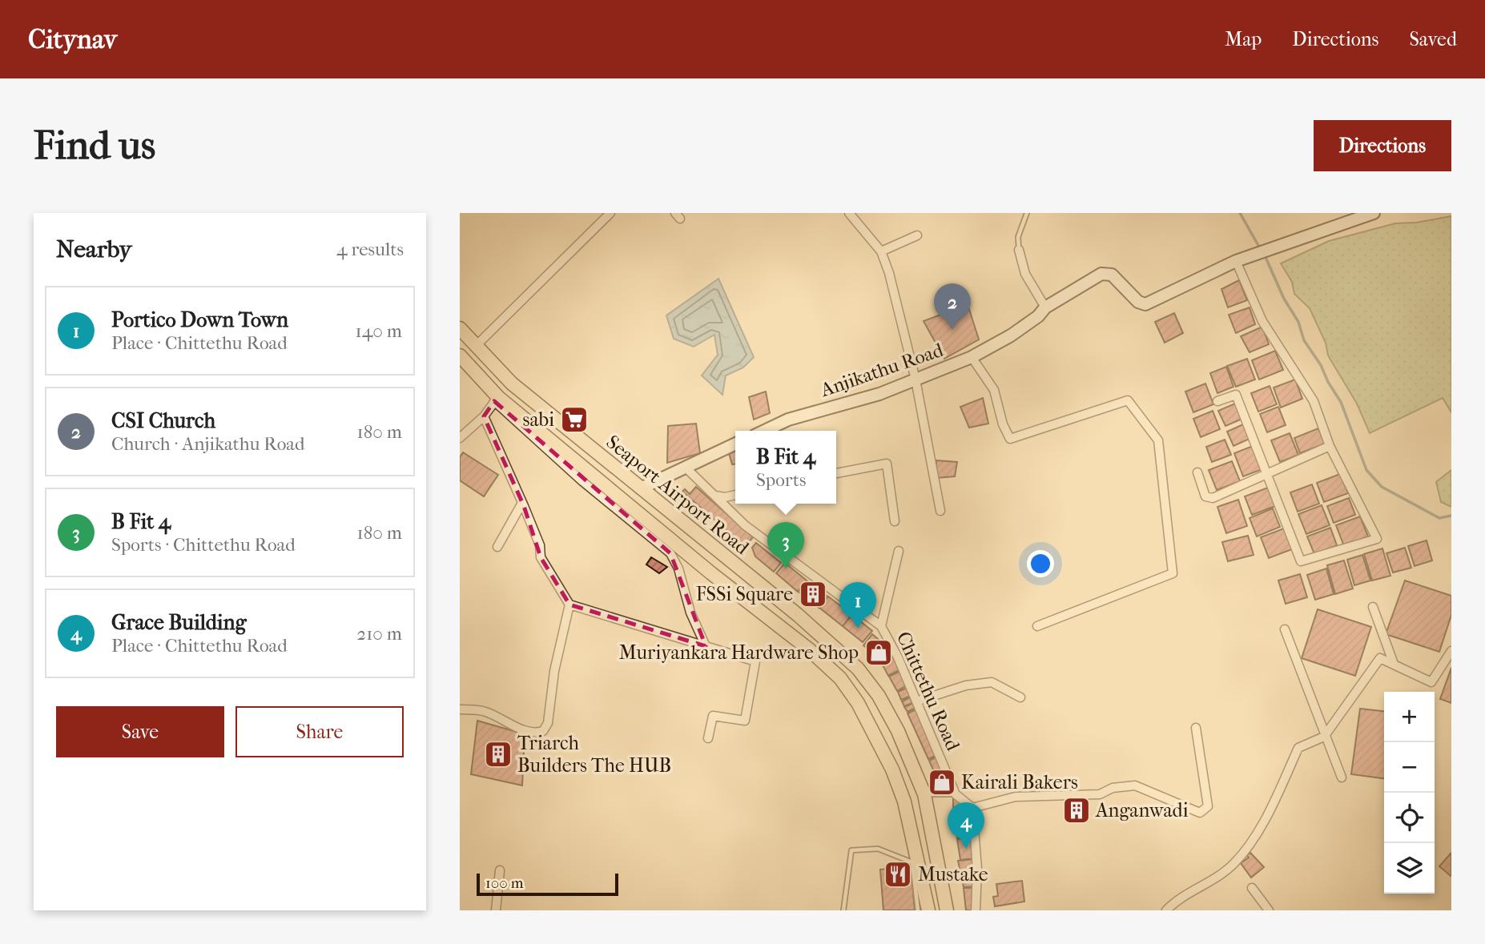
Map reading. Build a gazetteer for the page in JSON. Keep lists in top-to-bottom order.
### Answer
{
  "streets": {
    "main road": ["Seaport Airport Road"],
    "street": ["Anjikathu Road", "Chittethu Road"]
  },
  "places": {
    "supermarket": ["sabi"],
    "building": ["FSSi Square", "Triarch Builders The HUB", "Anganwadi"],
    "shop": ["Muriyankara Hardware Shop", "Kairali Bakers"],
    "restaurant": ["Mustake"]
  },
  "scale_bar": "100 m",
  "page": {
    "header": "Citynav",
    "nav": ["Map", "Directions", "Saved"],
    "buttons": [
      "Directions",
      ["Save", "Share"]
    ],
    "title": "Find us",
    "heading": ["Nearby", "4 results"],
    "pins": [
      "2",
      "3",
      "1",
      "4"
    ],
    "list": [
      {
        "mark": "1",
        "name": "Portico Down Town",
        "note": "Place · Chittethu Road",
        "value": "140 m"
      },
      {
        "mark": "2",
        "name": "CSI Church",
        "note": "Church · Anjikathu Road",
        "value": "180 m"
      },
      {
        "mark": "3",
        "name": "B Fit 4",
        "note": "Sports · Chittethu Road",
        "value": "180 m"
      },
      {
        "mark": "4",
        "name": "Grace Building",
        "note": "Place · Chittethu Road",
        "value": "210 m"
      }
    ],
    "popup": ["B Fit 4", "Sports"],
    "map_buttons": ["+", "−"],
    "scale": "100 m"
  }
}
